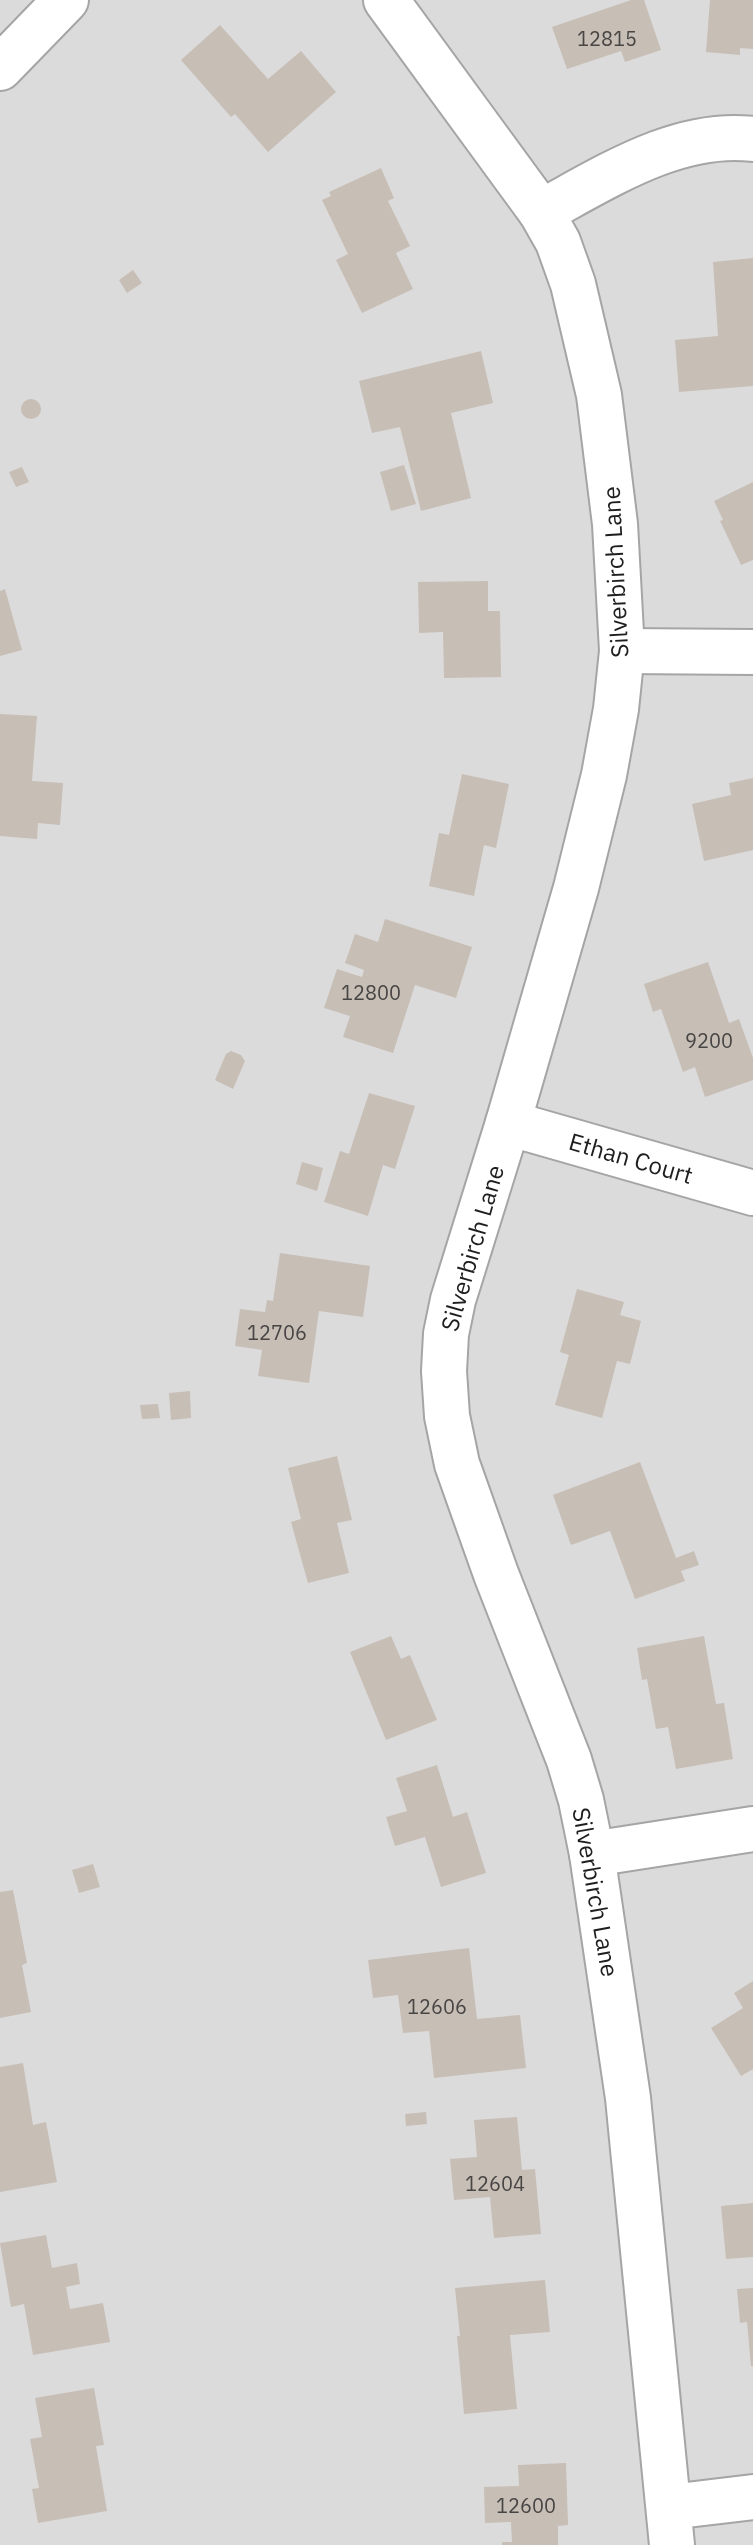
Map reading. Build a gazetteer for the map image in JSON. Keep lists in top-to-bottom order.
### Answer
{
  "streets": {
    "street": ["Silverbirch Lane", "Ethan Court"]
  },
  "crossings": [
    ["Silverbirch Lane", "Ethan Court"]
  ],
  "house_numbers": [
    "12815",
    "12800",
    "9200",
    "12706",
    "12606",
    "12604",
    "12600"
  ]
}
